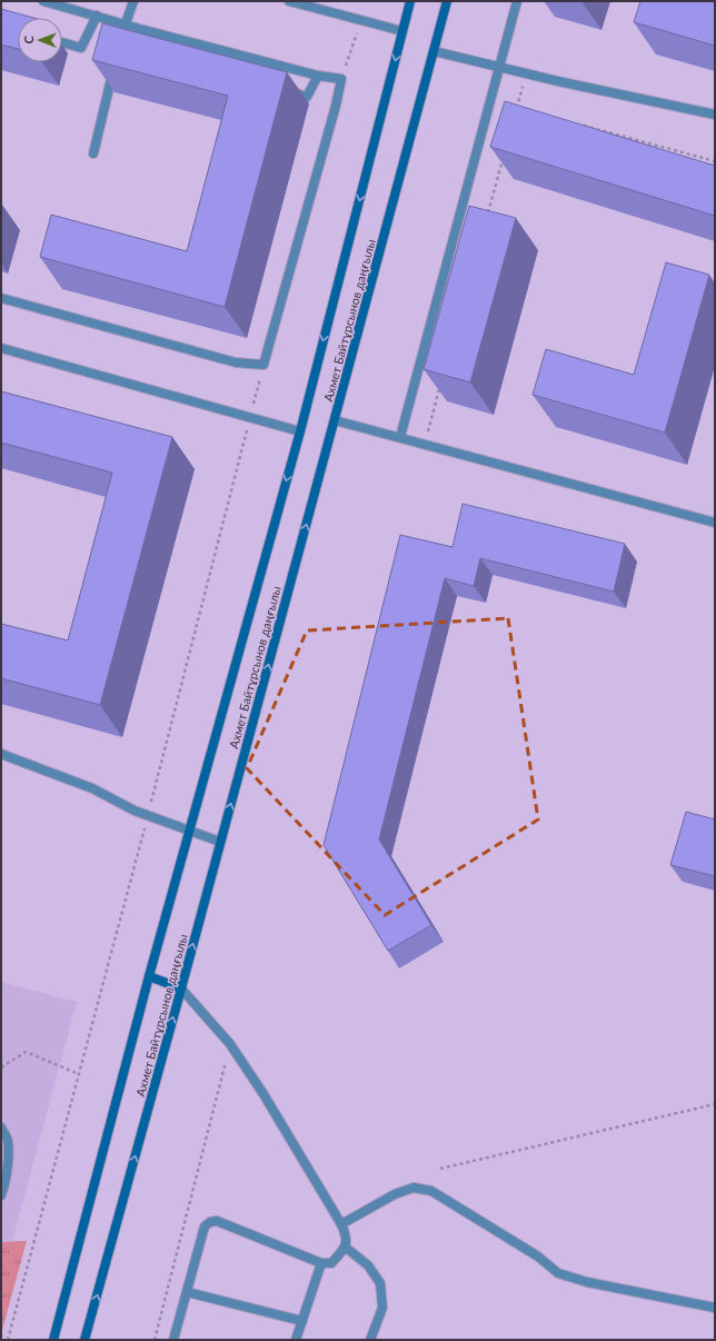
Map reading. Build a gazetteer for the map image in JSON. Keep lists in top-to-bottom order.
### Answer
{
  "streets": {
    "street": ["Ахмет Байтұрсынов даңғылы"]
  },
  "north": "left"
}
